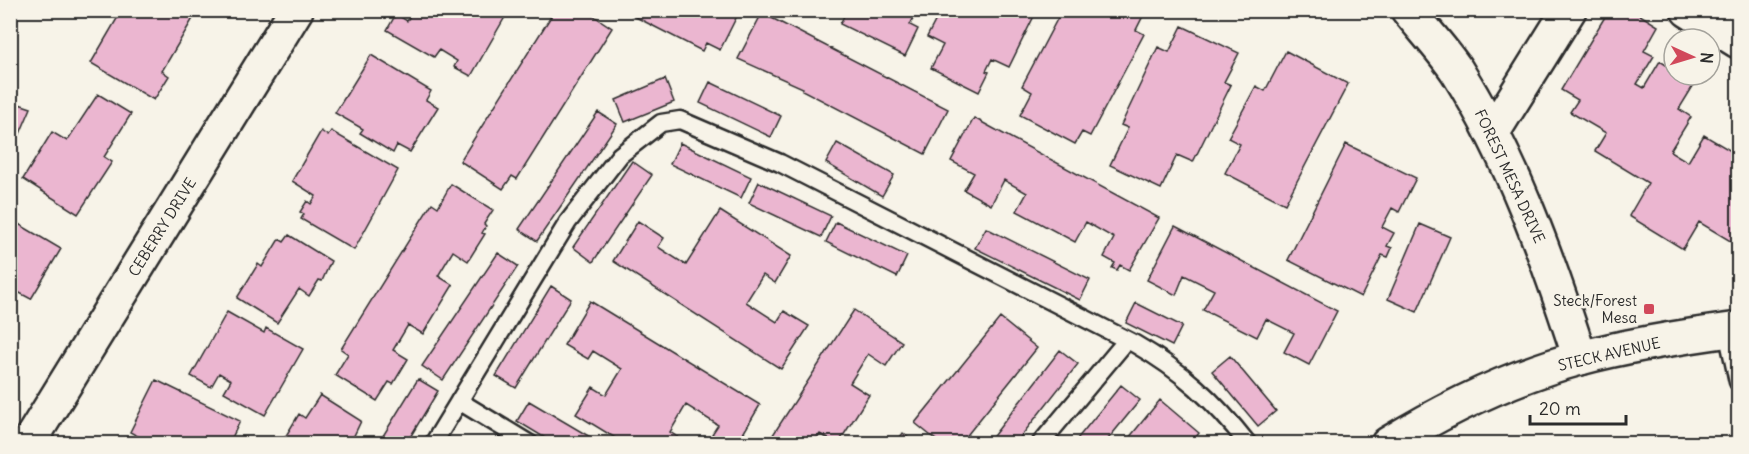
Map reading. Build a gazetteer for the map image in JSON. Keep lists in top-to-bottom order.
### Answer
{
  "streets": {
    "street": ["FOREST MESA DRIVE", "CEBERRY DRIVE", "STECK AVENUE"]
  },
  "crossings": [
    ["FOREST MESA DRIVE", "STECK AVENUE"]
  ],
  "places": {
    "transit": ["Steck/Forest Mesa"]
  },
  "scale_bar": "20 m",
  "north": "right"
}
